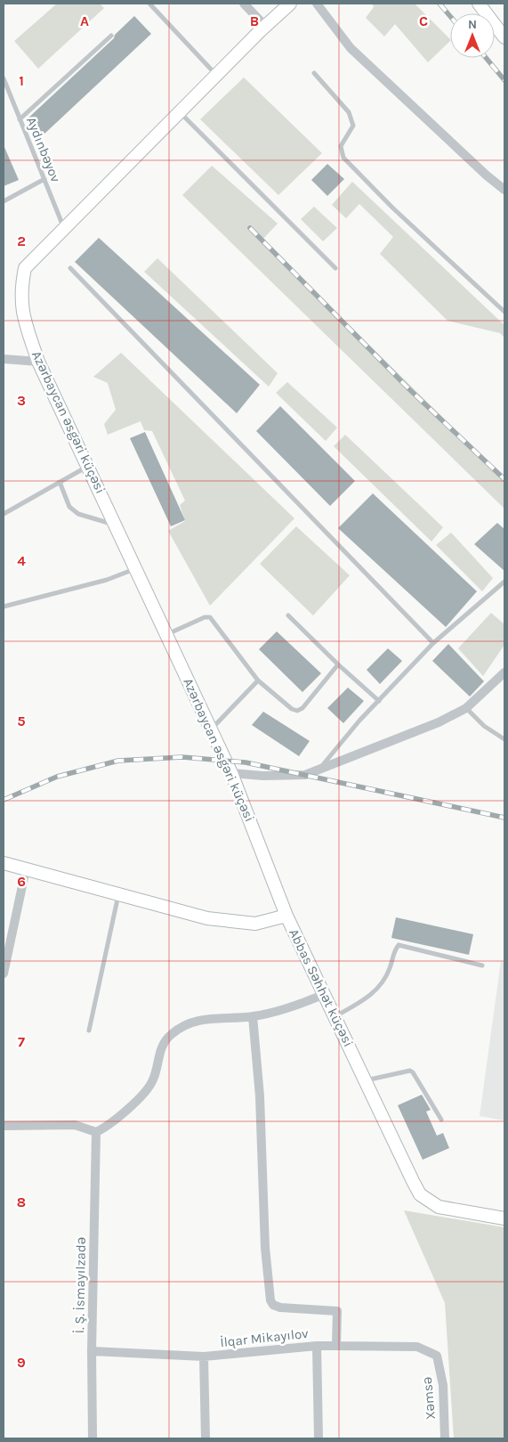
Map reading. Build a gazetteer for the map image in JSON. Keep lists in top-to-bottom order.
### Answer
{
  "streets": {
    "main road": ["Azərbaycan əsgəri küçəsi", "Abbas Səhhət küçəsi"],
    "street": ["İ. Ş. İsmayılzadə", "İlqar Mikayılov", "Xəmsə"],
    "lane": ["Aydınbəyov"]
  },
  "crossings": [
    ["Aydınbəyov", "Azərbaycan əsgəri küçəsi"],
    ["Azərbaycan əsgəri küçəsi", "Abbas Səhhət küçəsi"],
    ["İ. Ş. İsmayılzadə", "İlqar Mikayılov"],
    ["İlqar Mikayılov", "Xəmsə"]
  ],
  "north": "top",
  "grid": {
    "columns": ["A", "B", "C"],
    "rows": [
      "1",
      "2",
      "3",
      "4",
      "5",
      "6",
      "7",
      "8",
      "9"
    ]
  }
}
